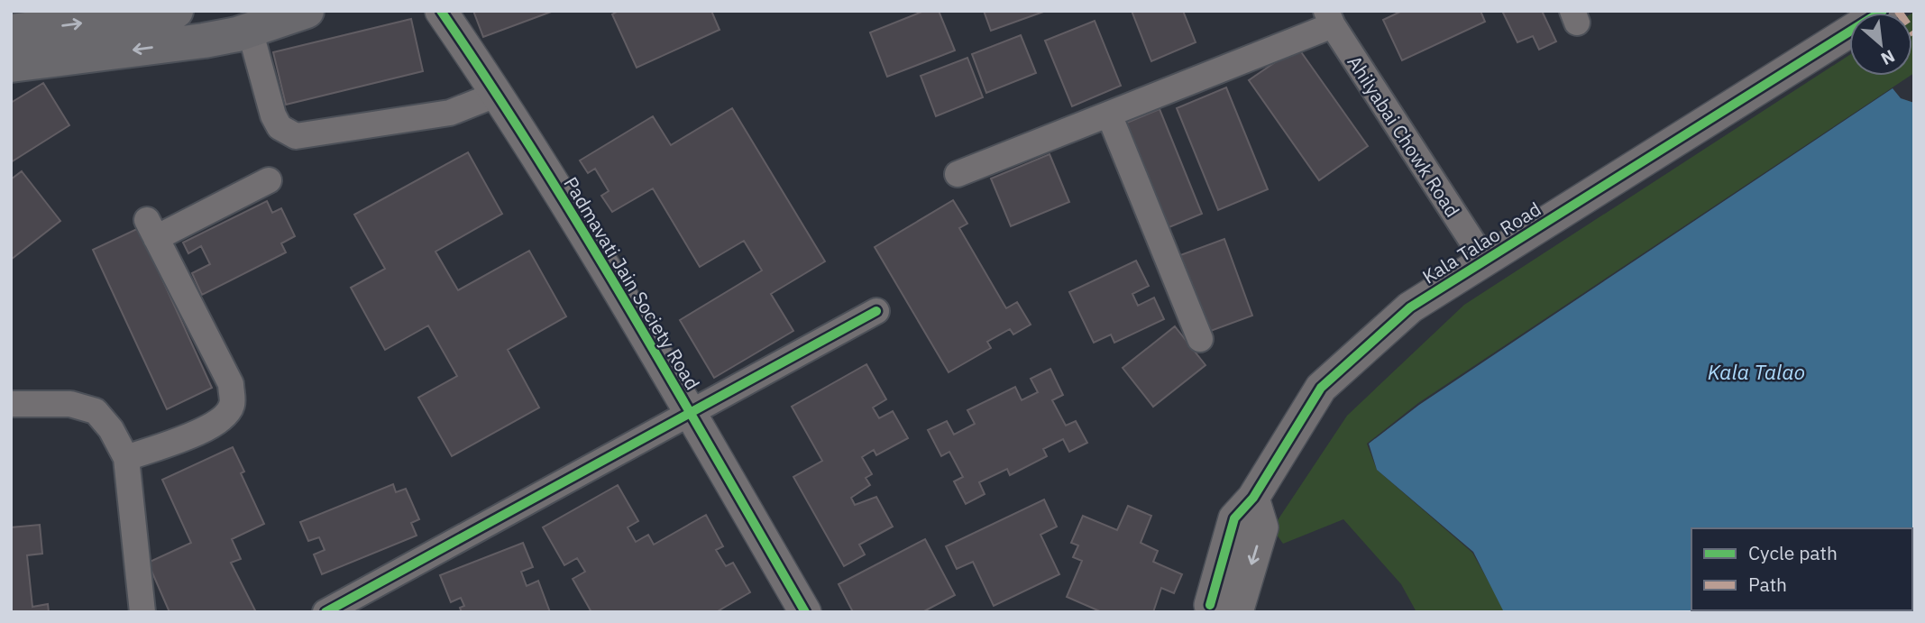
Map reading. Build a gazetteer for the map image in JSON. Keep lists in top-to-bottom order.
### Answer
{
  "streets": {
    "street": ["Ahilyabai Chowk Road", "Kala Talao Road", "Padmavati Jain Society Road"]
  },
  "crossings": [
    ["Ahilyabai Chowk Road", "Kala Talao Road"]
  ],
  "water": ["Kala Talao"],
  "legend": ["Cycle path", "Path"],
  "north": "bottom right"
}
